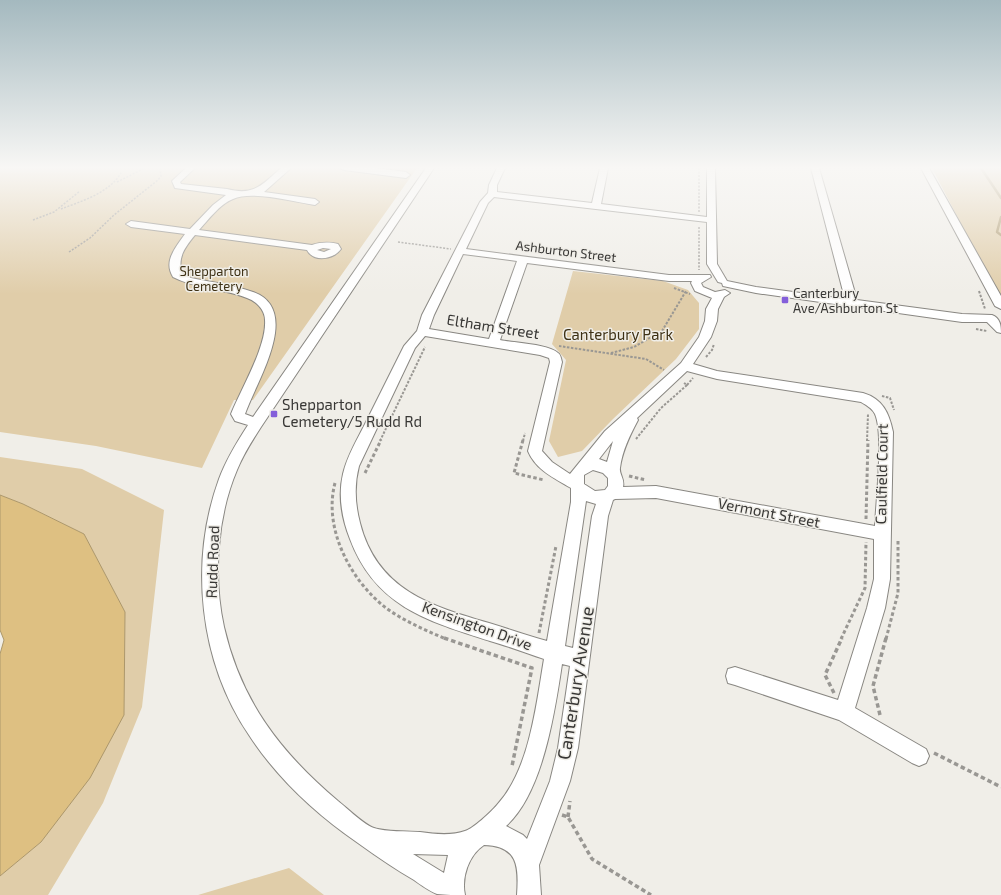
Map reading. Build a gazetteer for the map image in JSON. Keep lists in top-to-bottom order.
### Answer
{
  "streets": {
    "street": [
      "Ashburton Street",
      "Eltham Street",
      "Caulfield Court",
      "Vermont Street",
      "Rudd Road",
      "Kensington Drive",
      "Canterbury Avenue"
    ]
  },
  "crossings": [
    ["Ashburton Street", "Kensington Drive"],
    ["Eltham Street", "Kensington Drive"],
    ["Caulfield Court", "Vermont Street"],
    ["Vermont Street", "Canterbury Avenue"],
    ["Rudd Road", "Canterbury Avenue"],
    ["Kensington Drive", "Canterbury Avenue"]
  ],
  "parks": ["Shepparton Cemetery", "Canterbury Park"],
  "places": {
    "transit": ["Canterbury Ave/Ashburton St", "Shepparton Cemetery/5 Rudd Rd"]
  }
}
